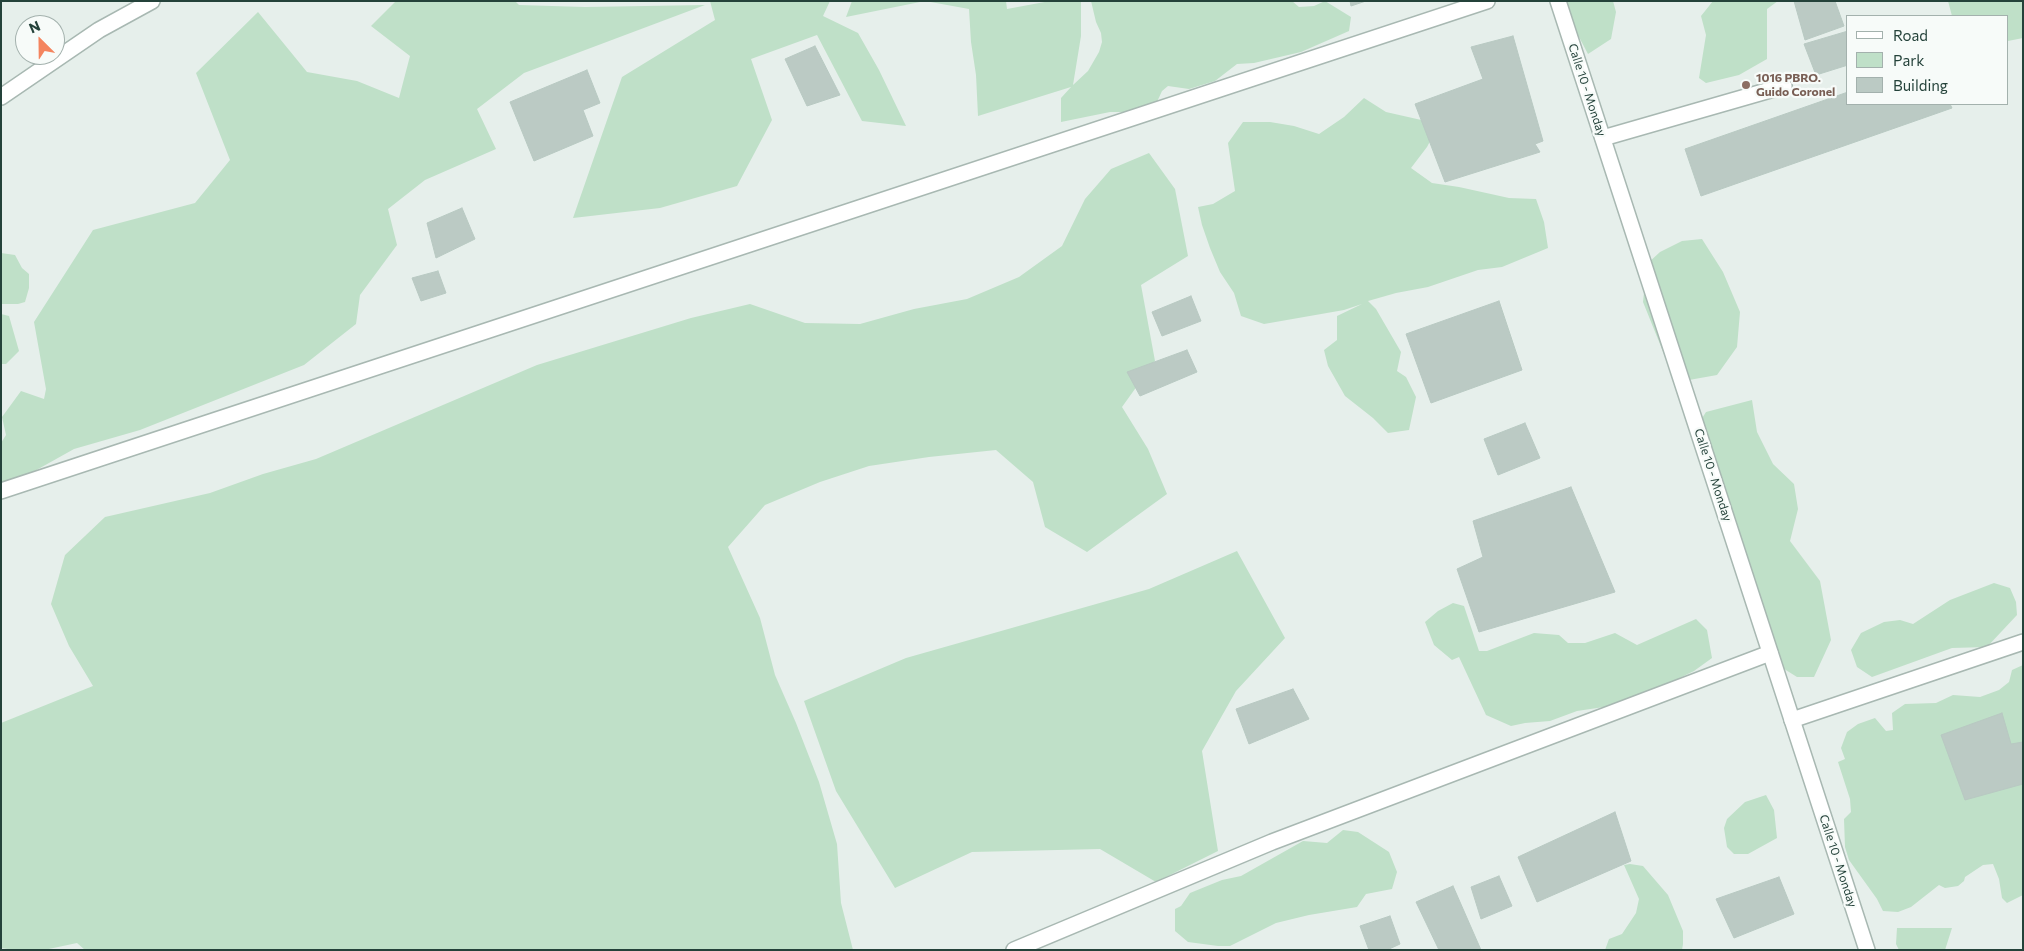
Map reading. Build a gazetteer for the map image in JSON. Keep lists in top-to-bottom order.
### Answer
{
  "streets": {
    "street": ["Calle 10 - Monday"]
  },
  "places": ["1016 PBRO. Guido Coronel"],
  "legend": ["Road", "Park", "Building"],
  "north": "top left"
}
